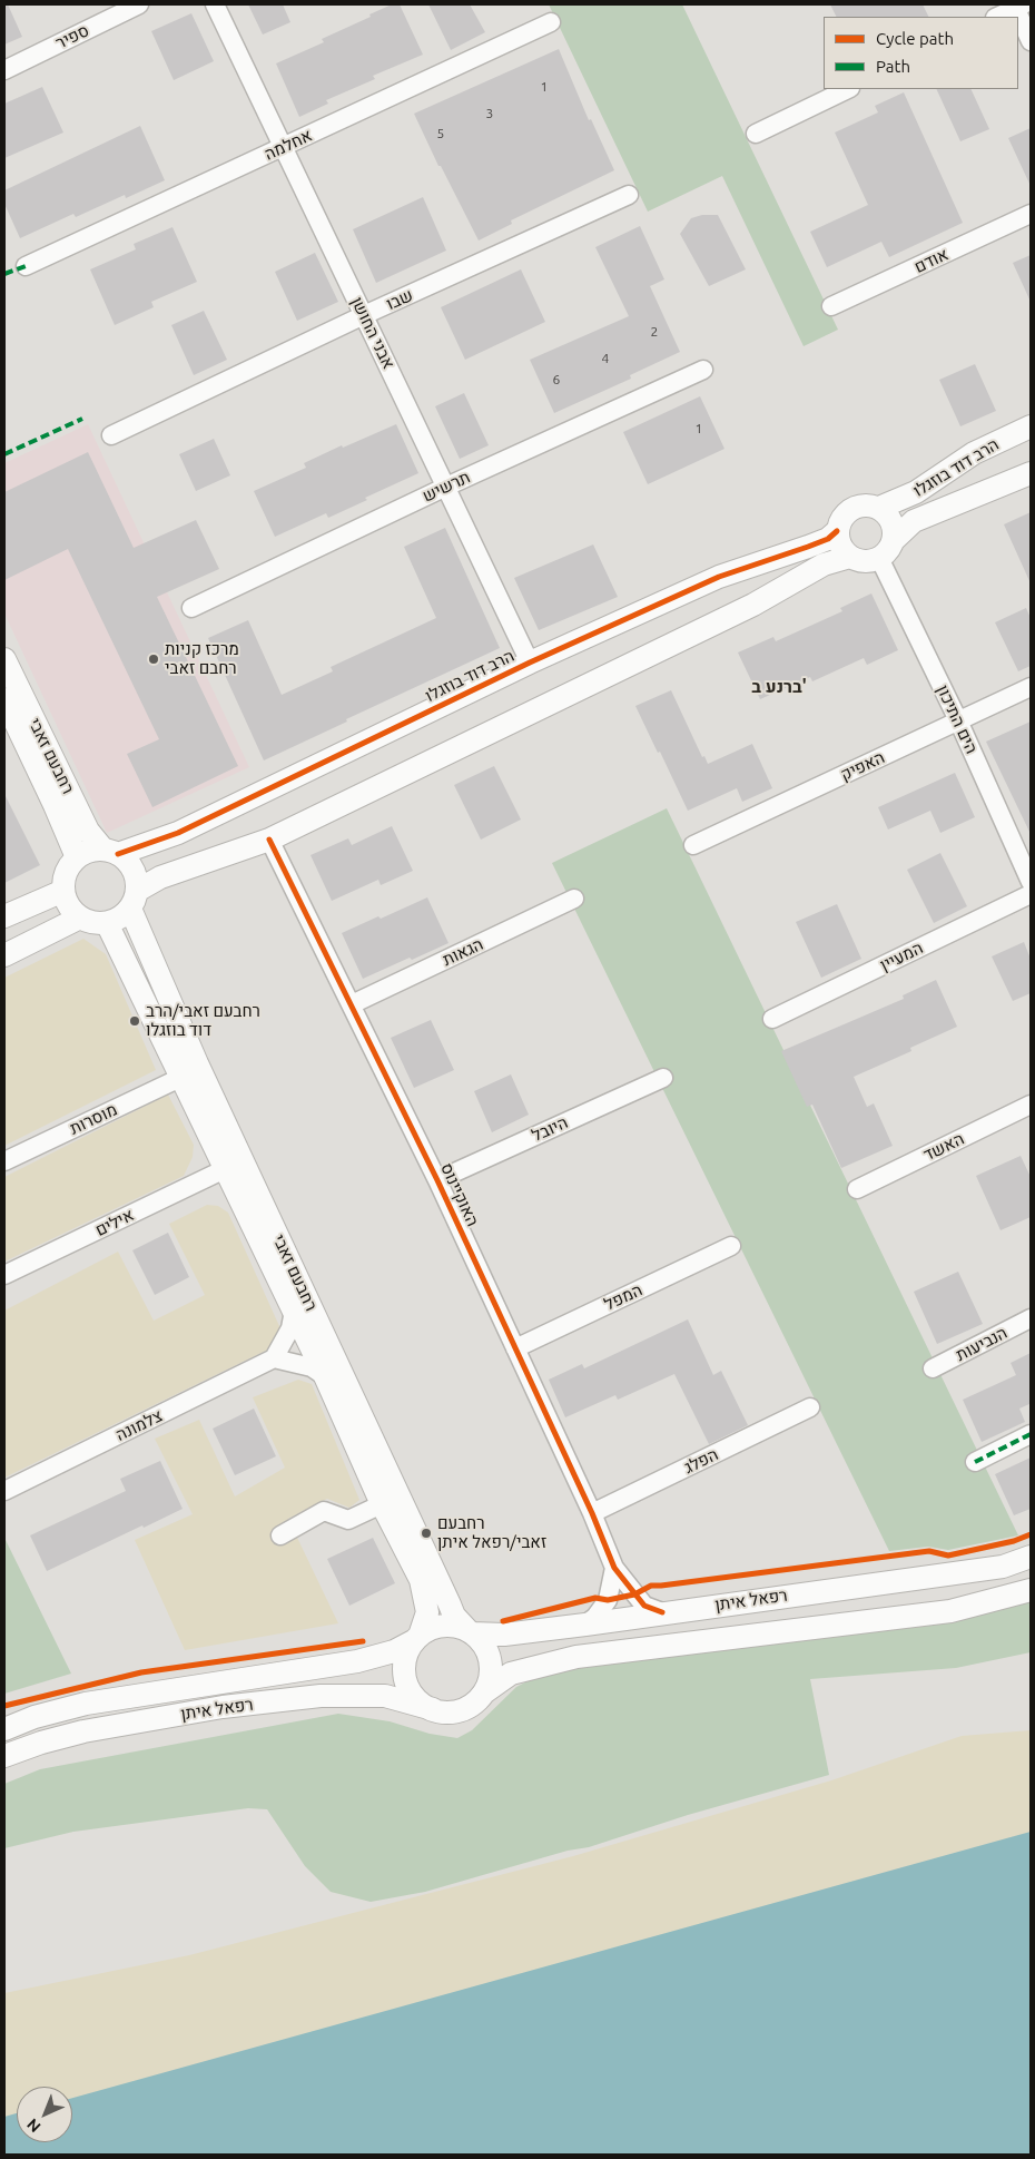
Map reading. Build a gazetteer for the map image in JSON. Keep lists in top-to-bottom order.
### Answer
{
  "streets": {
    "street": [
      "ספיר",
      "אחלמה",
      "אודם",
      "שבו",
      "אבני החושן",
      "הרב דוד בוזגלו",
      "תרשיש",
      "הים התיכון",
      "רחבעם זאבי",
      "האפיק",
      "הגאות",
      "המעיין",
      "מוסרות",
      "היובל",
      "האשד",
      "האוקיינוס",
      "אילים",
      "המפל",
      "הנביעות",
      "צלמונה",
      "הפלג",
      "רפאל איתן"
    ]
  },
  "crossings": [
    ["אחלמה", "אבני החושן"],
    ["שבו", "אבני החושן"],
    ["אבני החושן", "הרב דוד בוזגלו"],
    ["אבני החושן", "תרשיש"],
    ["הרב דוד בוזגלו", "הים התיכון"],
    ["הרב דוד בוזגלו", "רחבעם זאבי"],
    ["הים התיכון", "האפיק"],
    ["רחבעם זאבי", "מוסרות"],
    ["רחבעם זאבי", "אילים"],
    ["רחבעם זאבי", "רפאל איתן"],
    ["הגאות", "האוקיינוס"],
    ["היובל", "האוקיינוס"],
    ["האוקיינוס", "המפל"],
    ["האוקיינוס", "הפלג"],
    ["האוקיינוס", "רפאל איתן"]
  ],
  "districts": ["ברנע ב'"],
  "places": ["מרכז קניות רחבם זאבי", "רחבעם זאבי/הרב דוד בוזגלו", "רחבעם זאבי/רפאל איתן"],
  "house_numbers": [
    "1",
    "3",
    "5",
    "2",
    "4",
    "6",
    "1"
  ],
  "legend": ["Cycle path", "Path"],
  "north": "bottom left"
}
